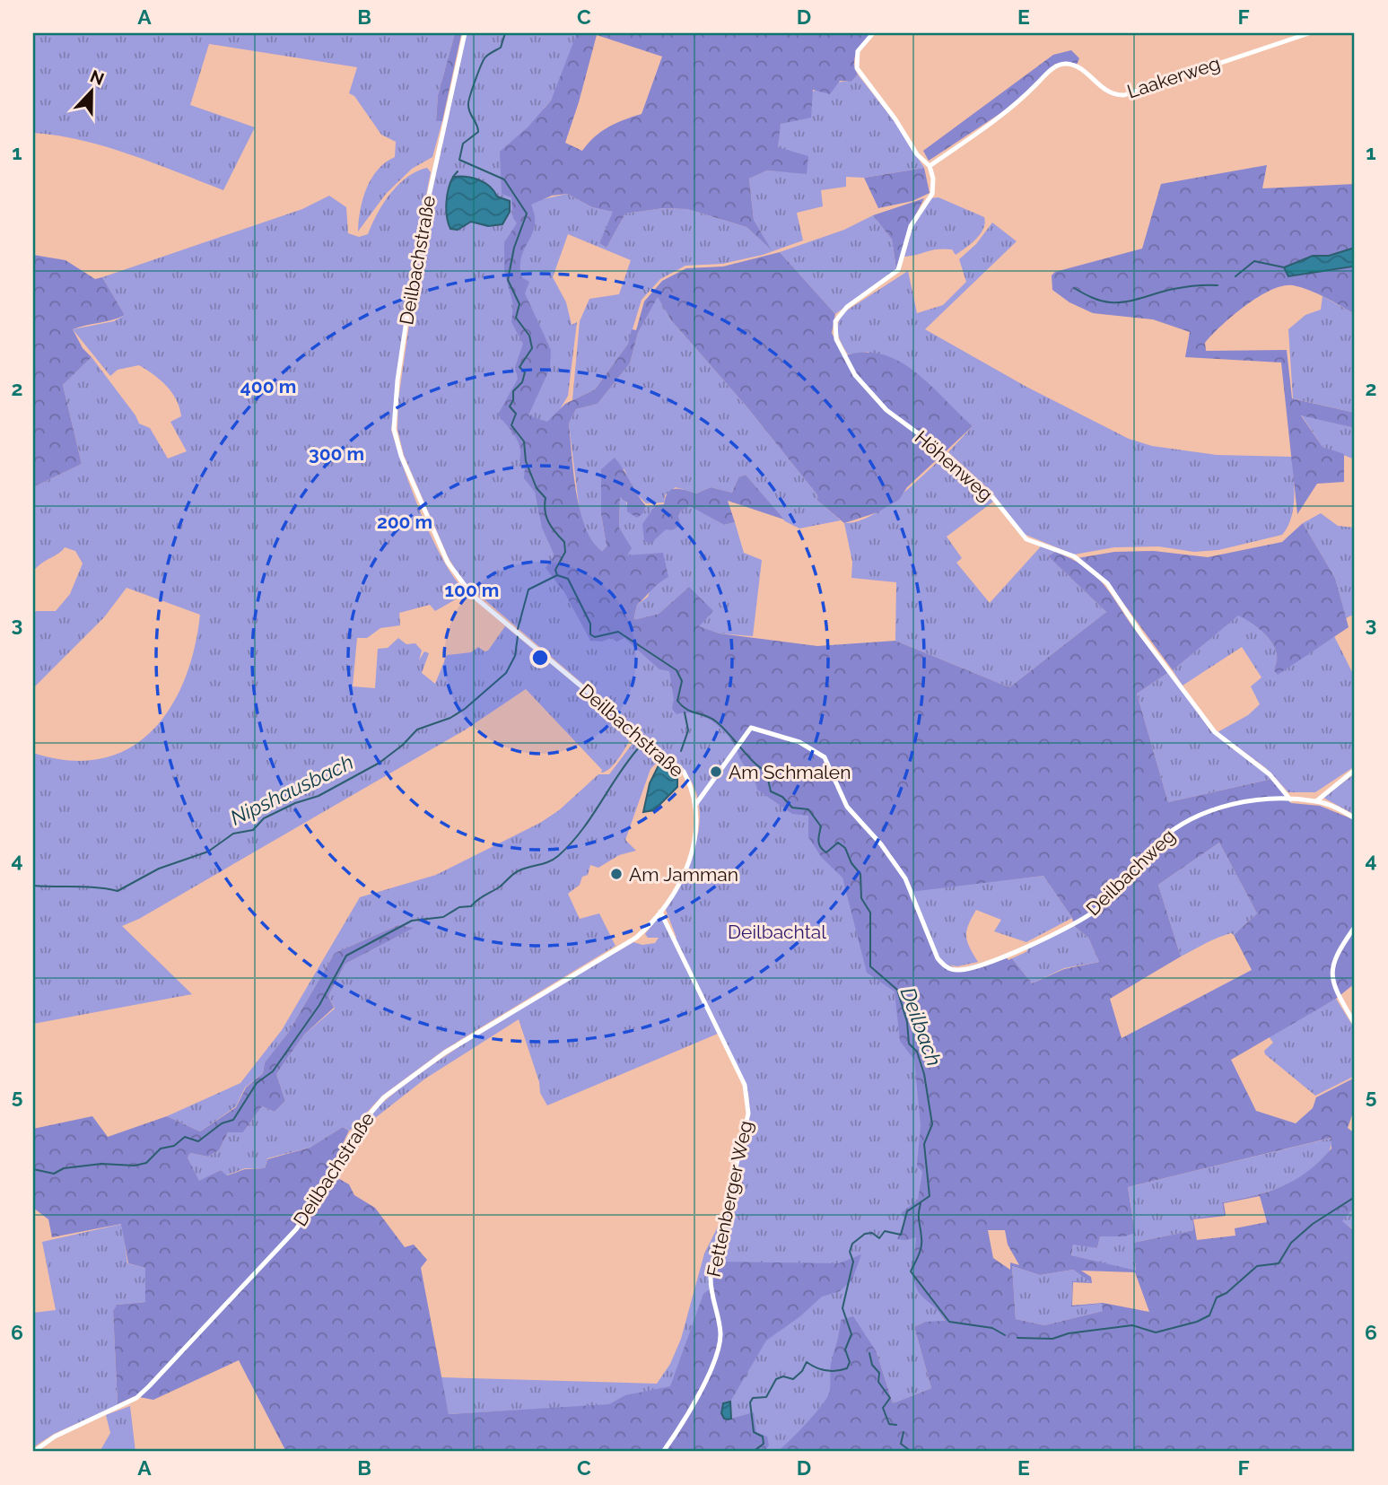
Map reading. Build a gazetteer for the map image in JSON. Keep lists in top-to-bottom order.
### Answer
{
  "streets": {
    "street": [
      "Laakerweg",
      "Deilbachstraße",
      "Höhenweg",
      "Deilbachweg",
      "Fettenberger Weg"
    ]
  },
  "crossings": [
    ["Laakerweg", "Höhenweg"],
    ["Deilbachstraße", "Deilbachweg"],
    ["Deilbachstraße", "Fettenberger Weg"],
    ["Höhenweg", "Deilbachweg"]
  ],
  "water": ["Nipshausbach", "Deilbach"],
  "parks": ["Deilbachtal"],
  "places": ["Am Schmalen", "Am Jamman"],
  "north": "top",
  "grid": {
    "columns": [
      "A",
      "B",
      "C",
      "D",
      "E",
      "F"
    ],
    "rows": [
      "1",
      "2",
      "3",
      "4",
      "5",
      "6"
    ]
  },
  "rings": [
    "400 m",
    "300 m",
    "200 m",
    "100 m"
  ]
}
